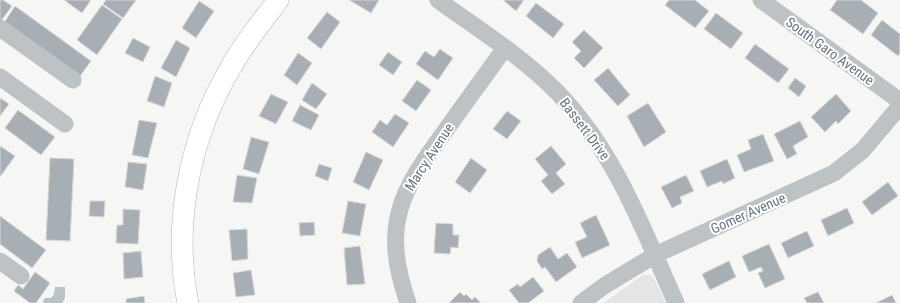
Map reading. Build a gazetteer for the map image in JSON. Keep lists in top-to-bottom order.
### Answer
{
  "streets": {
    "street": [
      "South Garo Avenue",
      "Bassett Drive",
      "Marcy Avenue",
      "Gomer Avenue"
    ]
  },
  "crossings": [
    ["Bassett Drive", "Marcy Avenue"],
    ["Bassett Drive", "Gomer Avenue"]
  ]
}
